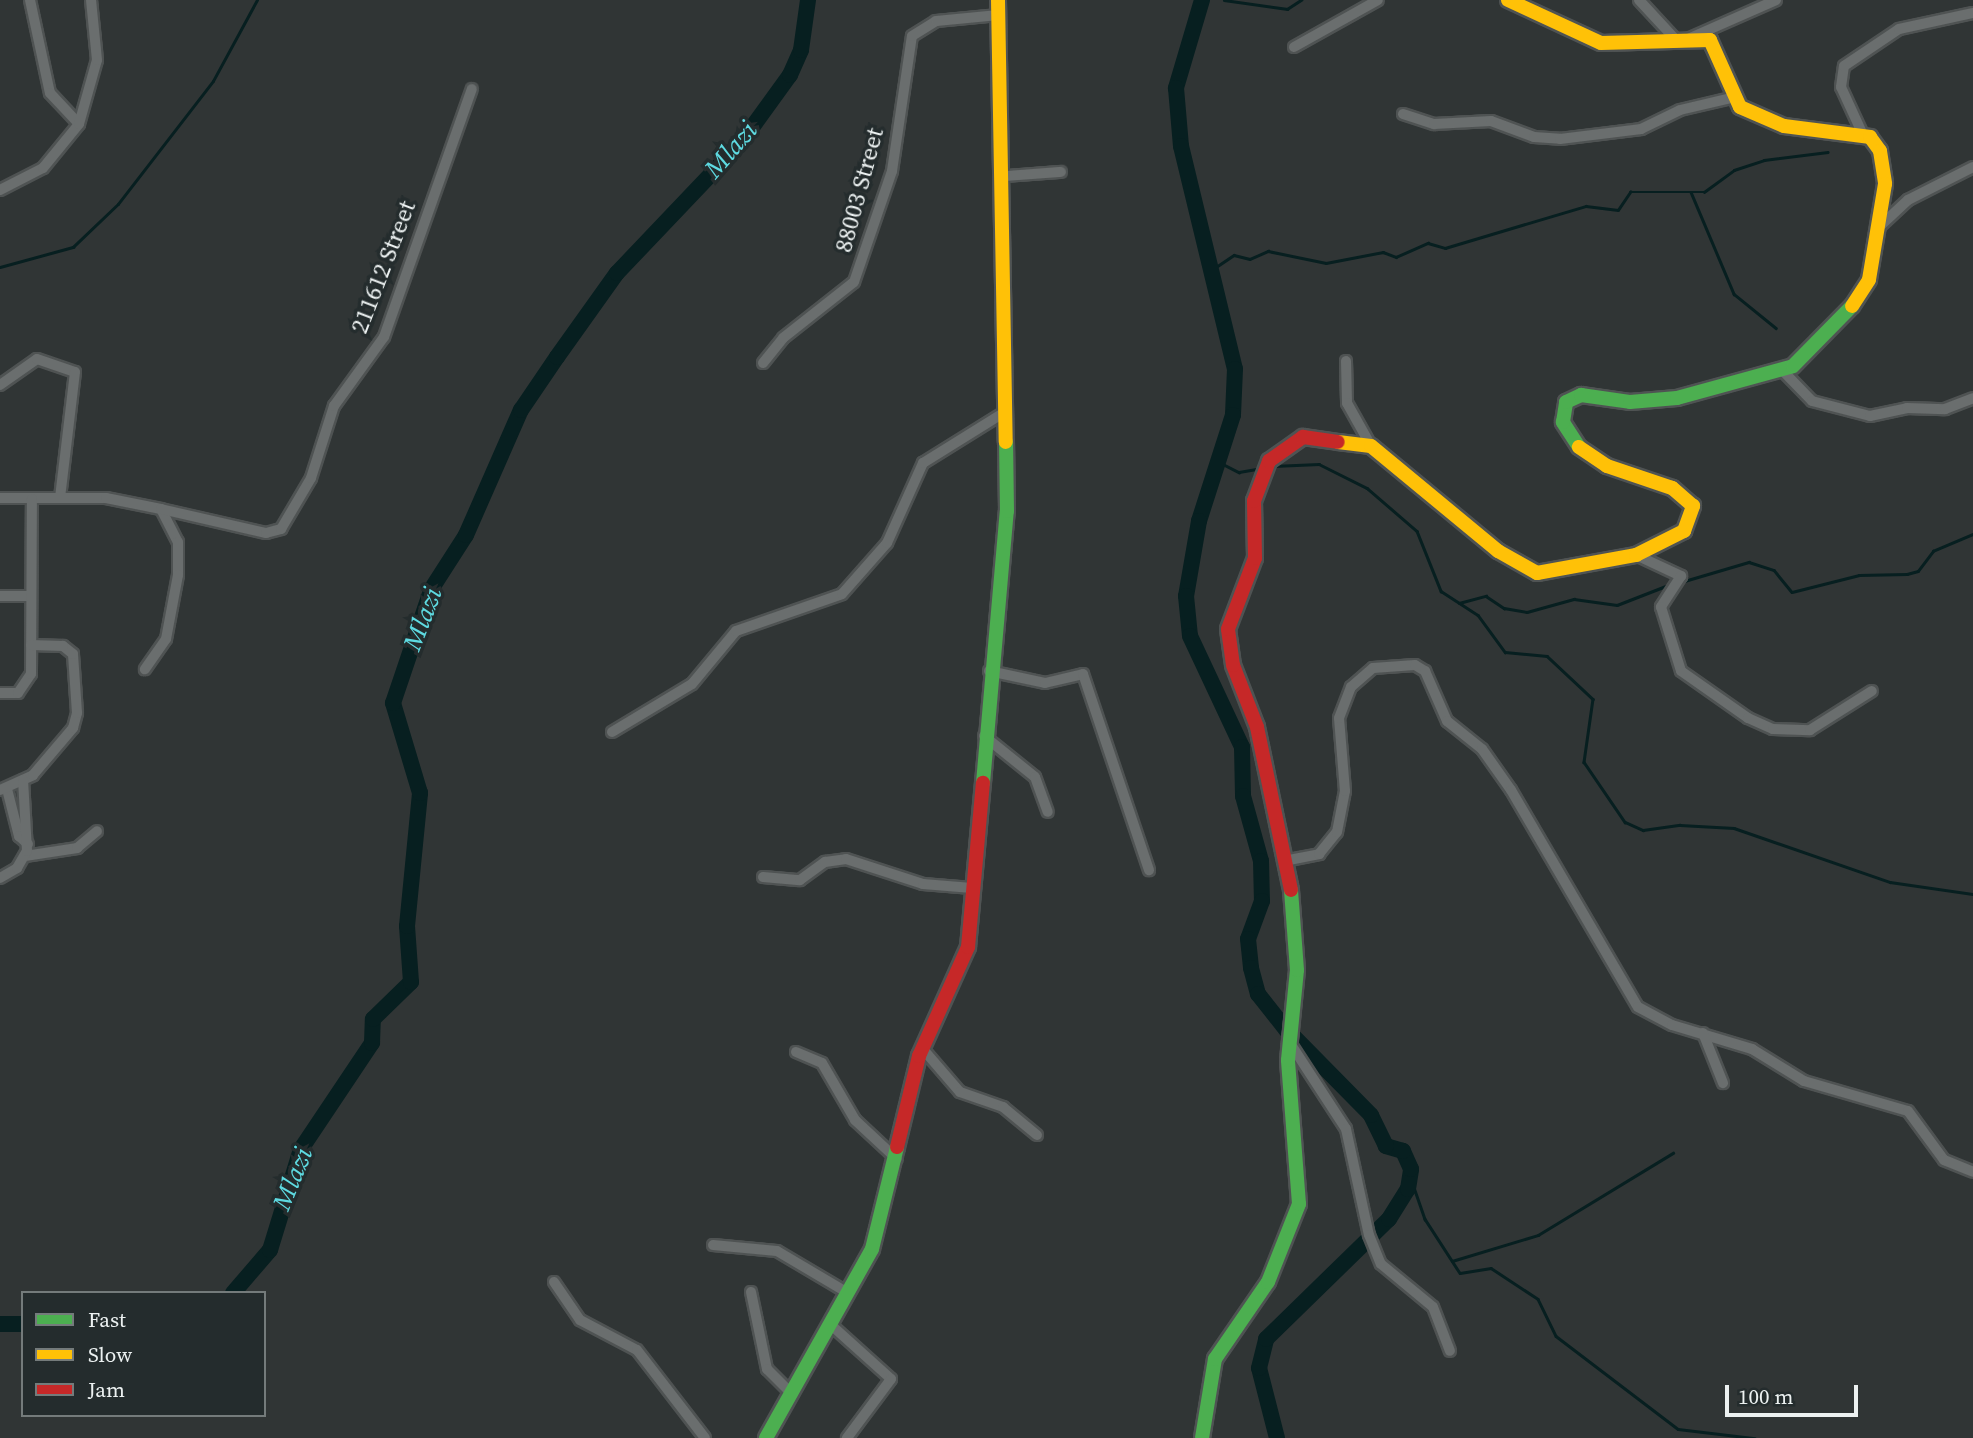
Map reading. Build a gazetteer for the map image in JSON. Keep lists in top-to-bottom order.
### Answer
{
  "streets": {
    "street": ["88003 Street", "211612 Street"]
  },
  "water": ["Mlazi"],
  "legend": ["Fast", "Slow", "Jam"],
  "scale_bar": "100 m"
}
